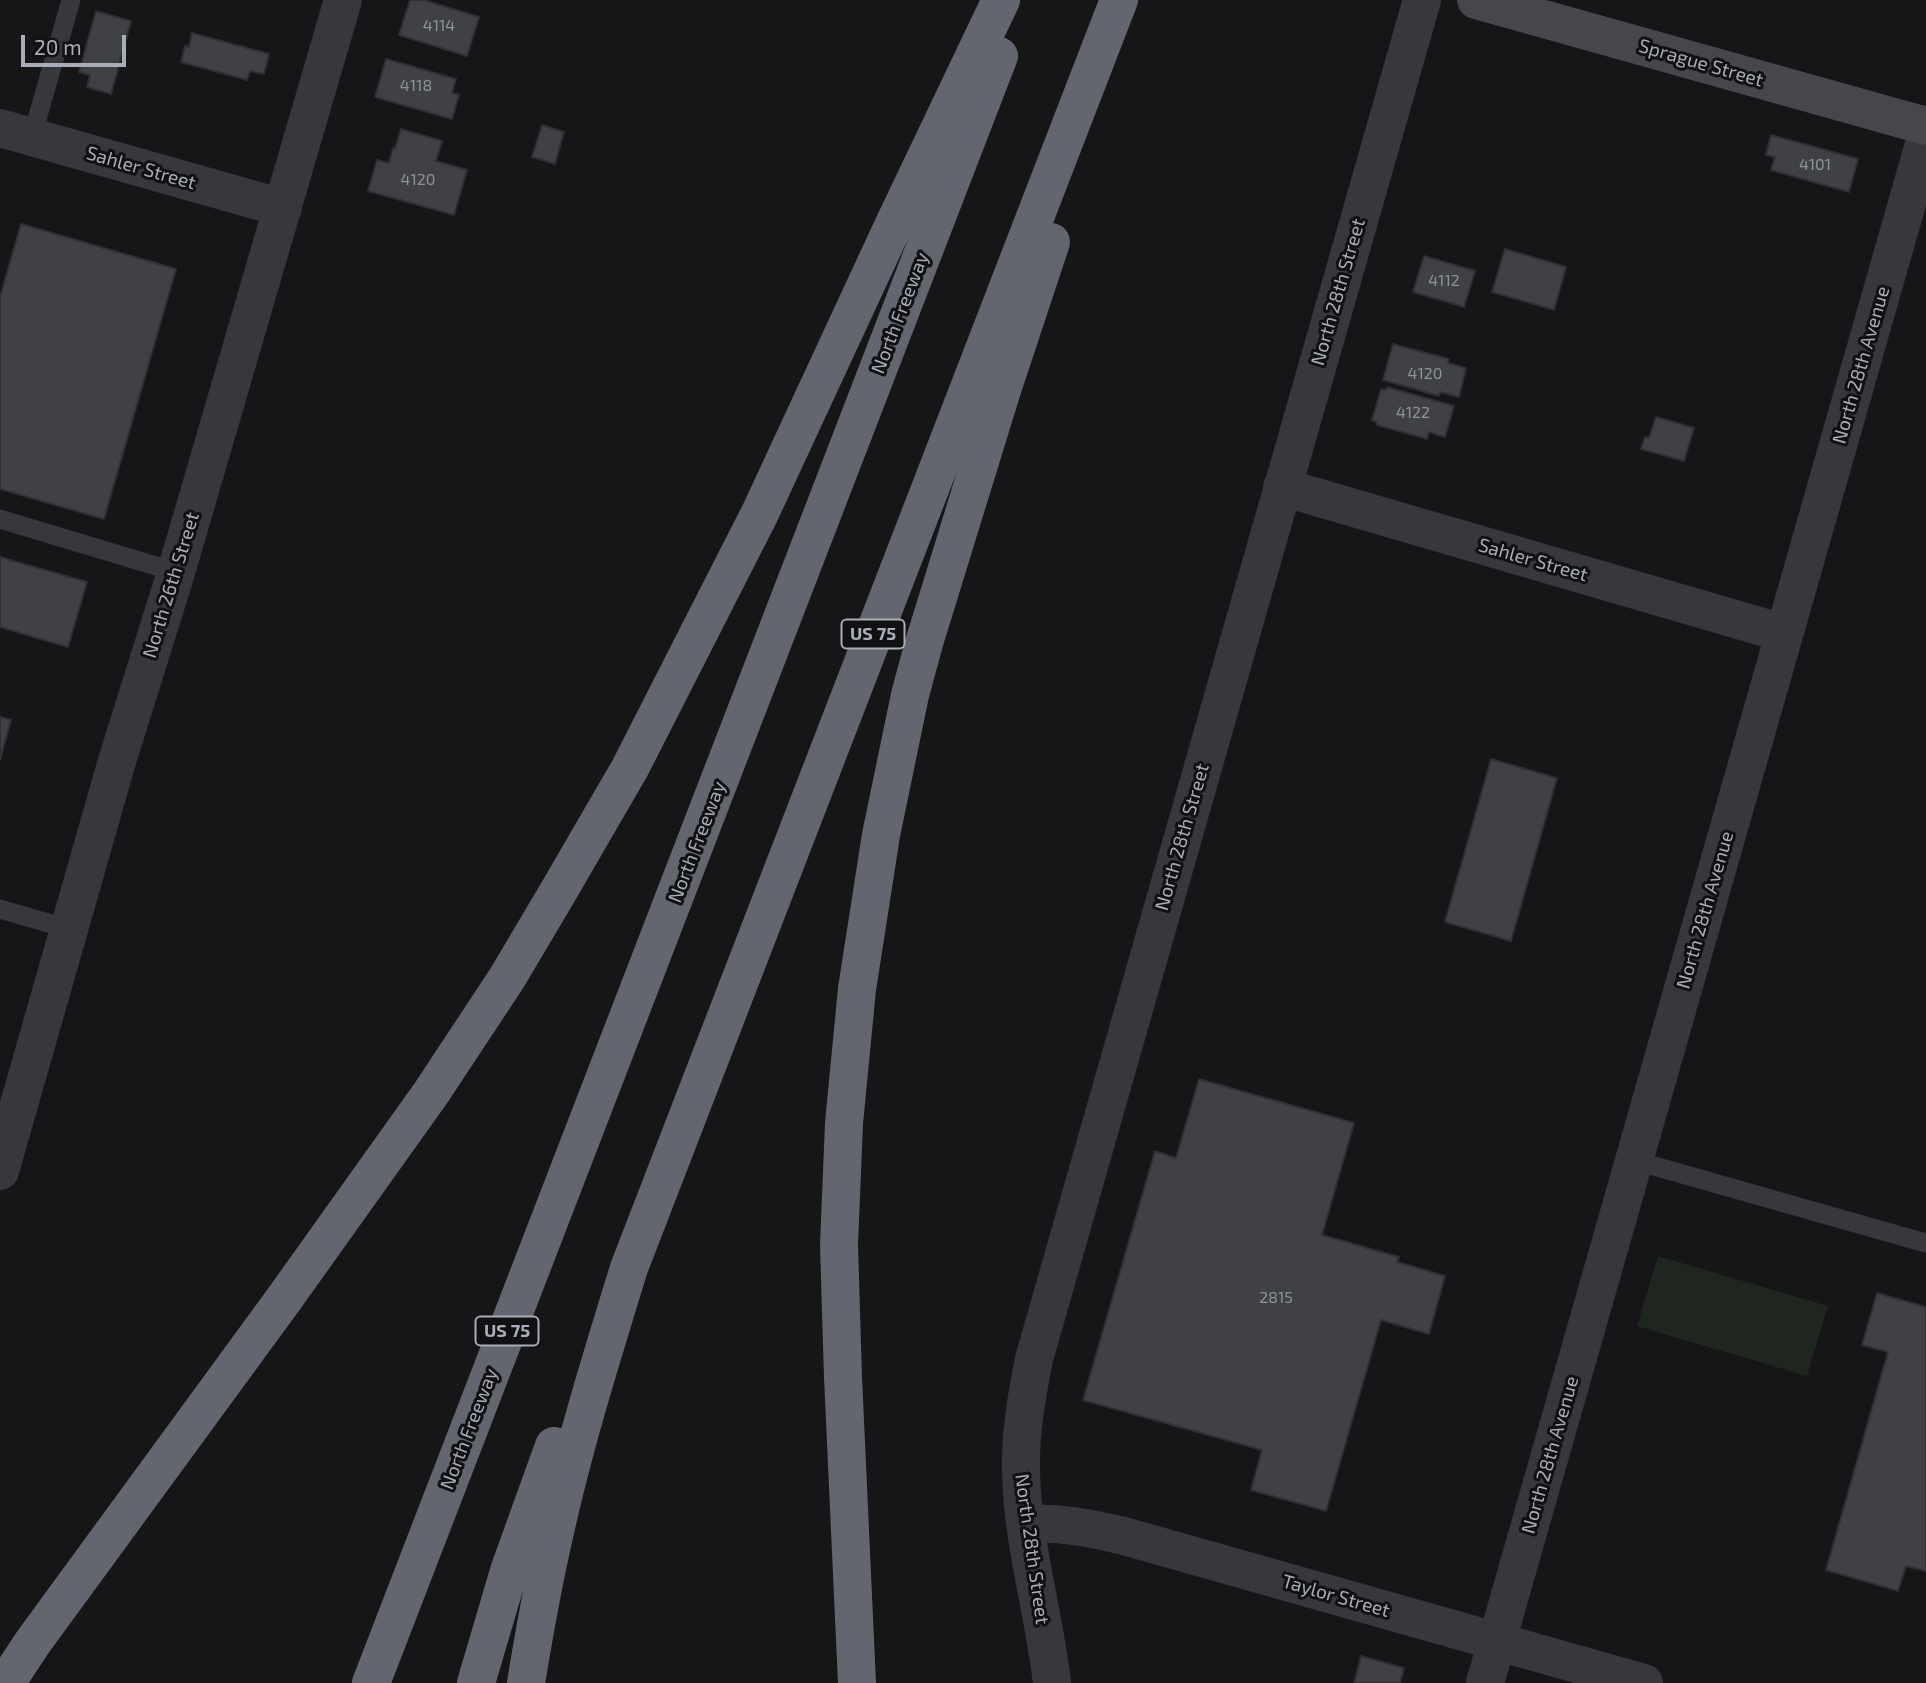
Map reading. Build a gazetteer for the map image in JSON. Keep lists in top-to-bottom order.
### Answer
{
  "streets": {
    "highway": ["North Freeway", "US 75"],
    "street": [
      "Sprague Street",
      "Sahler Street",
      "North 28th Street",
      "North 28th Avenue",
      "North 26th Street",
      "Taylor Street"
    ]
  },
  "crossings": [
    ["Sahler Street", "North 28th Street"],
    ["Sahler Street", "North 28th Avenue"],
    ["Sahler Street", "North 26th Street"],
    ["North 28th Street", "Taylor Street"],
    ["North 28th Avenue", "Taylor Street"]
  ],
  "house_numbers": [
    "4114",
    "4118",
    "4101",
    "4120",
    "4112",
    "4120",
    "4122",
    "2815"
  ],
  "scale_bar": "20 m"
}
